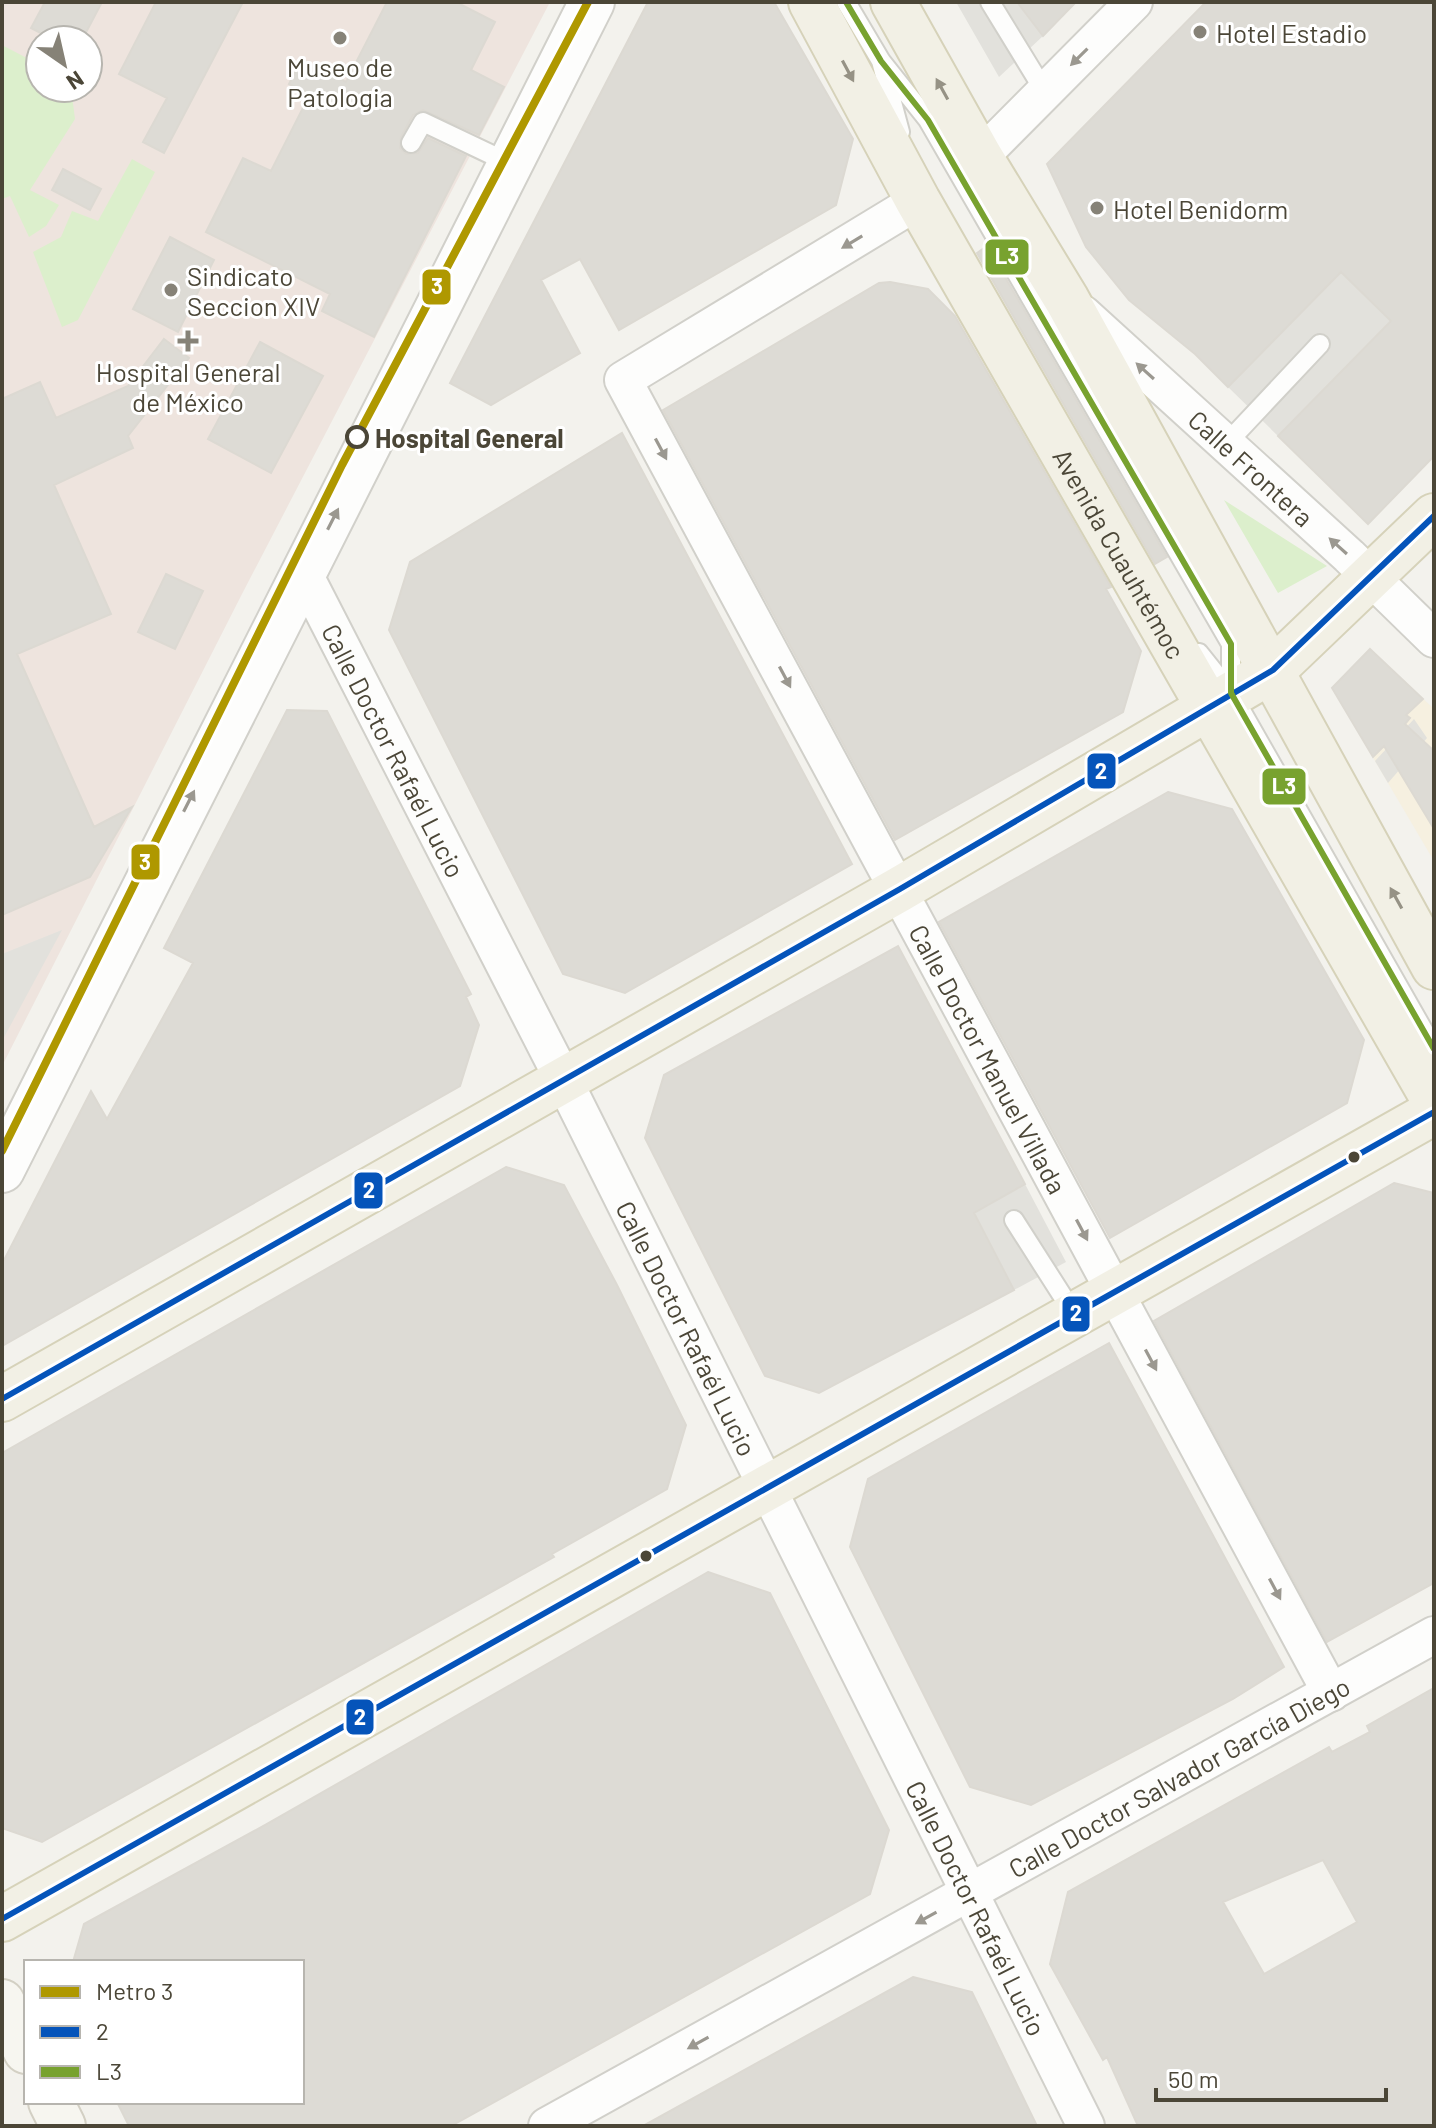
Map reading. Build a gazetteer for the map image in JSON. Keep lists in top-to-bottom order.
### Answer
{
  "streets": {
    "main road": ["Avenida Cuauhtémoc"],
    "street": [
      "Calle Frontera",
      "Calle Doctor Rafaél Lucio",
      "Calle Doctor Manuel Villada",
      "Calle Doctor Salvador García Diego"
    ]
  },
  "crossings": [
    ["Avenida Cuauhtémoc", "Calle Doctor Manuel Villada"],
    ["Calle Doctor Rafaél Lucio", "Calle Doctor Salvador García Diego"],
    ["Calle Doctor Manuel Villada", "Calle Doctor Salvador García Diego"]
  ],
  "one_way": ["Calle Frontera", "Calle Doctor Manuel Villada", "Calle Doctor Salvador García Diego"],
  "places": {
    "other": [
      "Hotel Estadio",
      "Museo de Patologia",
      "Hotel Benidorm",
      "Sindicato Seccion XIV",
      "Hospital General"
    ],
    "health": ["Hospital General de México"]
  },
  "lines": ["metro line 3", "transit line L3", "transit line 2"],
  "legend": ["Metro 3", "2", "L3"],
  "scale_bar": "50 m",
  "north": "bottom right"
}
